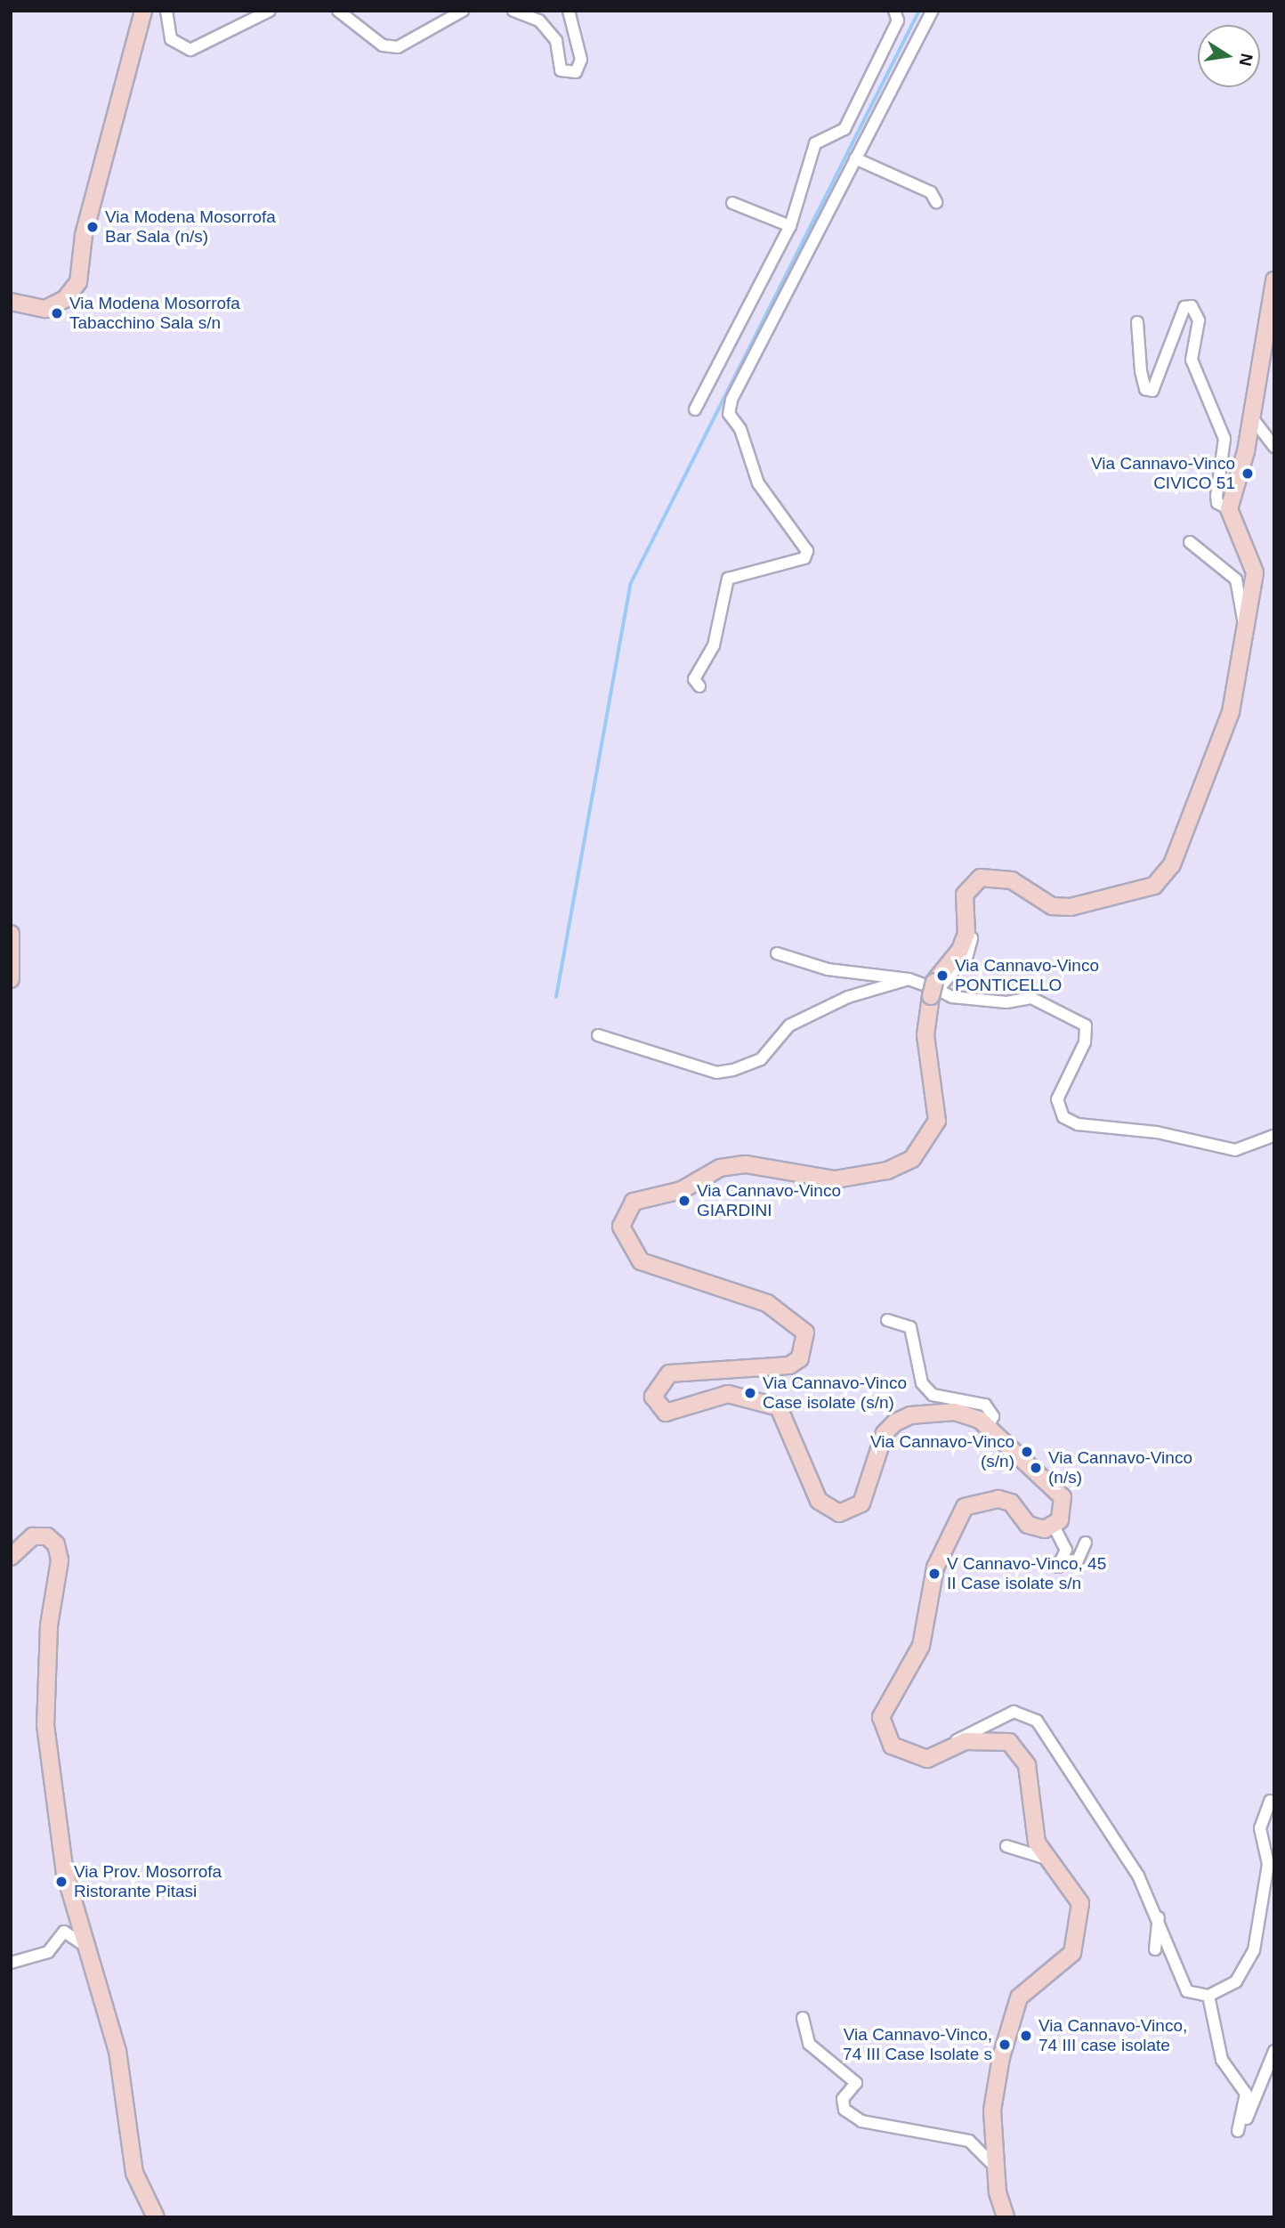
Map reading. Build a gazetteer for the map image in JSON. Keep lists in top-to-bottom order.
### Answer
{
  "places": [
    "Via Modena Mosorrofa Bar Sala (n/s)",
    "Via Modena Mosorrofa Tabacchino Sala s/n",
    "Via Cannavo-Vinco CIVICO 51",
    "Via Cannavo-Vinco PONTICELLO",
    "Via Cannavo-Vinco GIARDINI",
    "Via Cannavo-Vinco Case isolate (s/n)",
    "Via Cannavo-Vinco (s/n)",
    "Via Cannavo-Vinco (n/s)",
    "V Cannavo-Vinco, 45 II Case isolate s/n",
    "Via Prov. Mosorrofa Ristorante Pitasi",
    "Via Cannavo-Vinco, 74 III case isolate",
    "Via Cannavo-Vinco, 74 III Case Isolate s"
  ],
  "north": "right"
}
